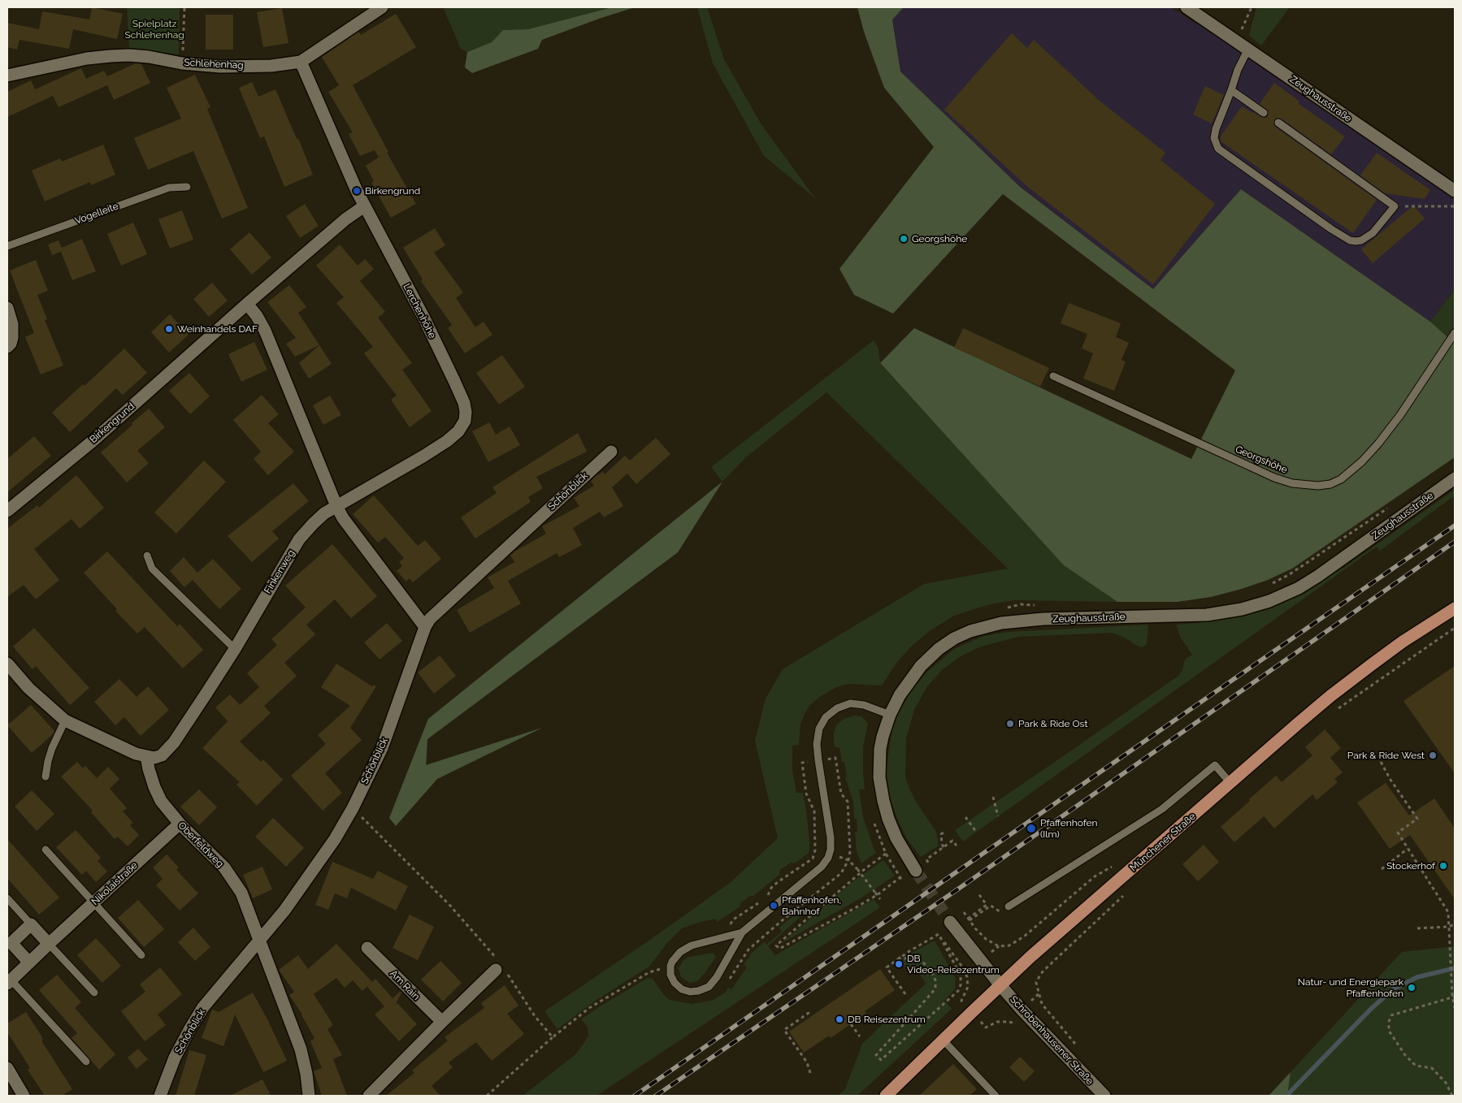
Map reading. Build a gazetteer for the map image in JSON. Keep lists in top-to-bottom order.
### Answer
{
  "streets": {
    "main road": ["Münchener Straße"],
    "street": [
      "Schlehenhag",
      "Zeughausstraße",
      "Lerchenhöhe",
      "Birkengrund",
      "Schönblick",
      "Finkenweg",
      "Oberfeldweg",
      "Nikolaistraße",
      "Am Rain",
      "Schrobenhausener Straße"
    ],
    "lane": ["Vogelleite", "Georgshöhe"]
  },
  "crossings": [
    ["Schlehenhag", "Lerchenhöhe"],
    ["Lerchenhöhe", "Birkengrund"],
    ["Lerchenhöhe", "Finkenweg"],
    ["Schönblick", "Oberfeldweg"],
    ["Finkenweg", "Oberfeldweg"],
    ["Münchener Straße", "Schrobenhausener Straße"],
    ["Oberfeldweg", "Nikolaistraße"]
  ],
  "parks": ["Spielplatz Schlehenhag"],
  "places": [
    "Birkengrund",
    "Georgshöhe",
    "Weinhandels DAF",
    "Park & Ride Ost",
    "Park & Ride West",
    "Pfaffenhofen (Ilm)",
    "Stockerhof",
    "Pfaffenhofen, Bahnhof",
    "DB Video-Reisezentrum",
    "Natur- und Energiepark Pfaffenhofen",
    "DB Reisezentrum"
  ]
}
